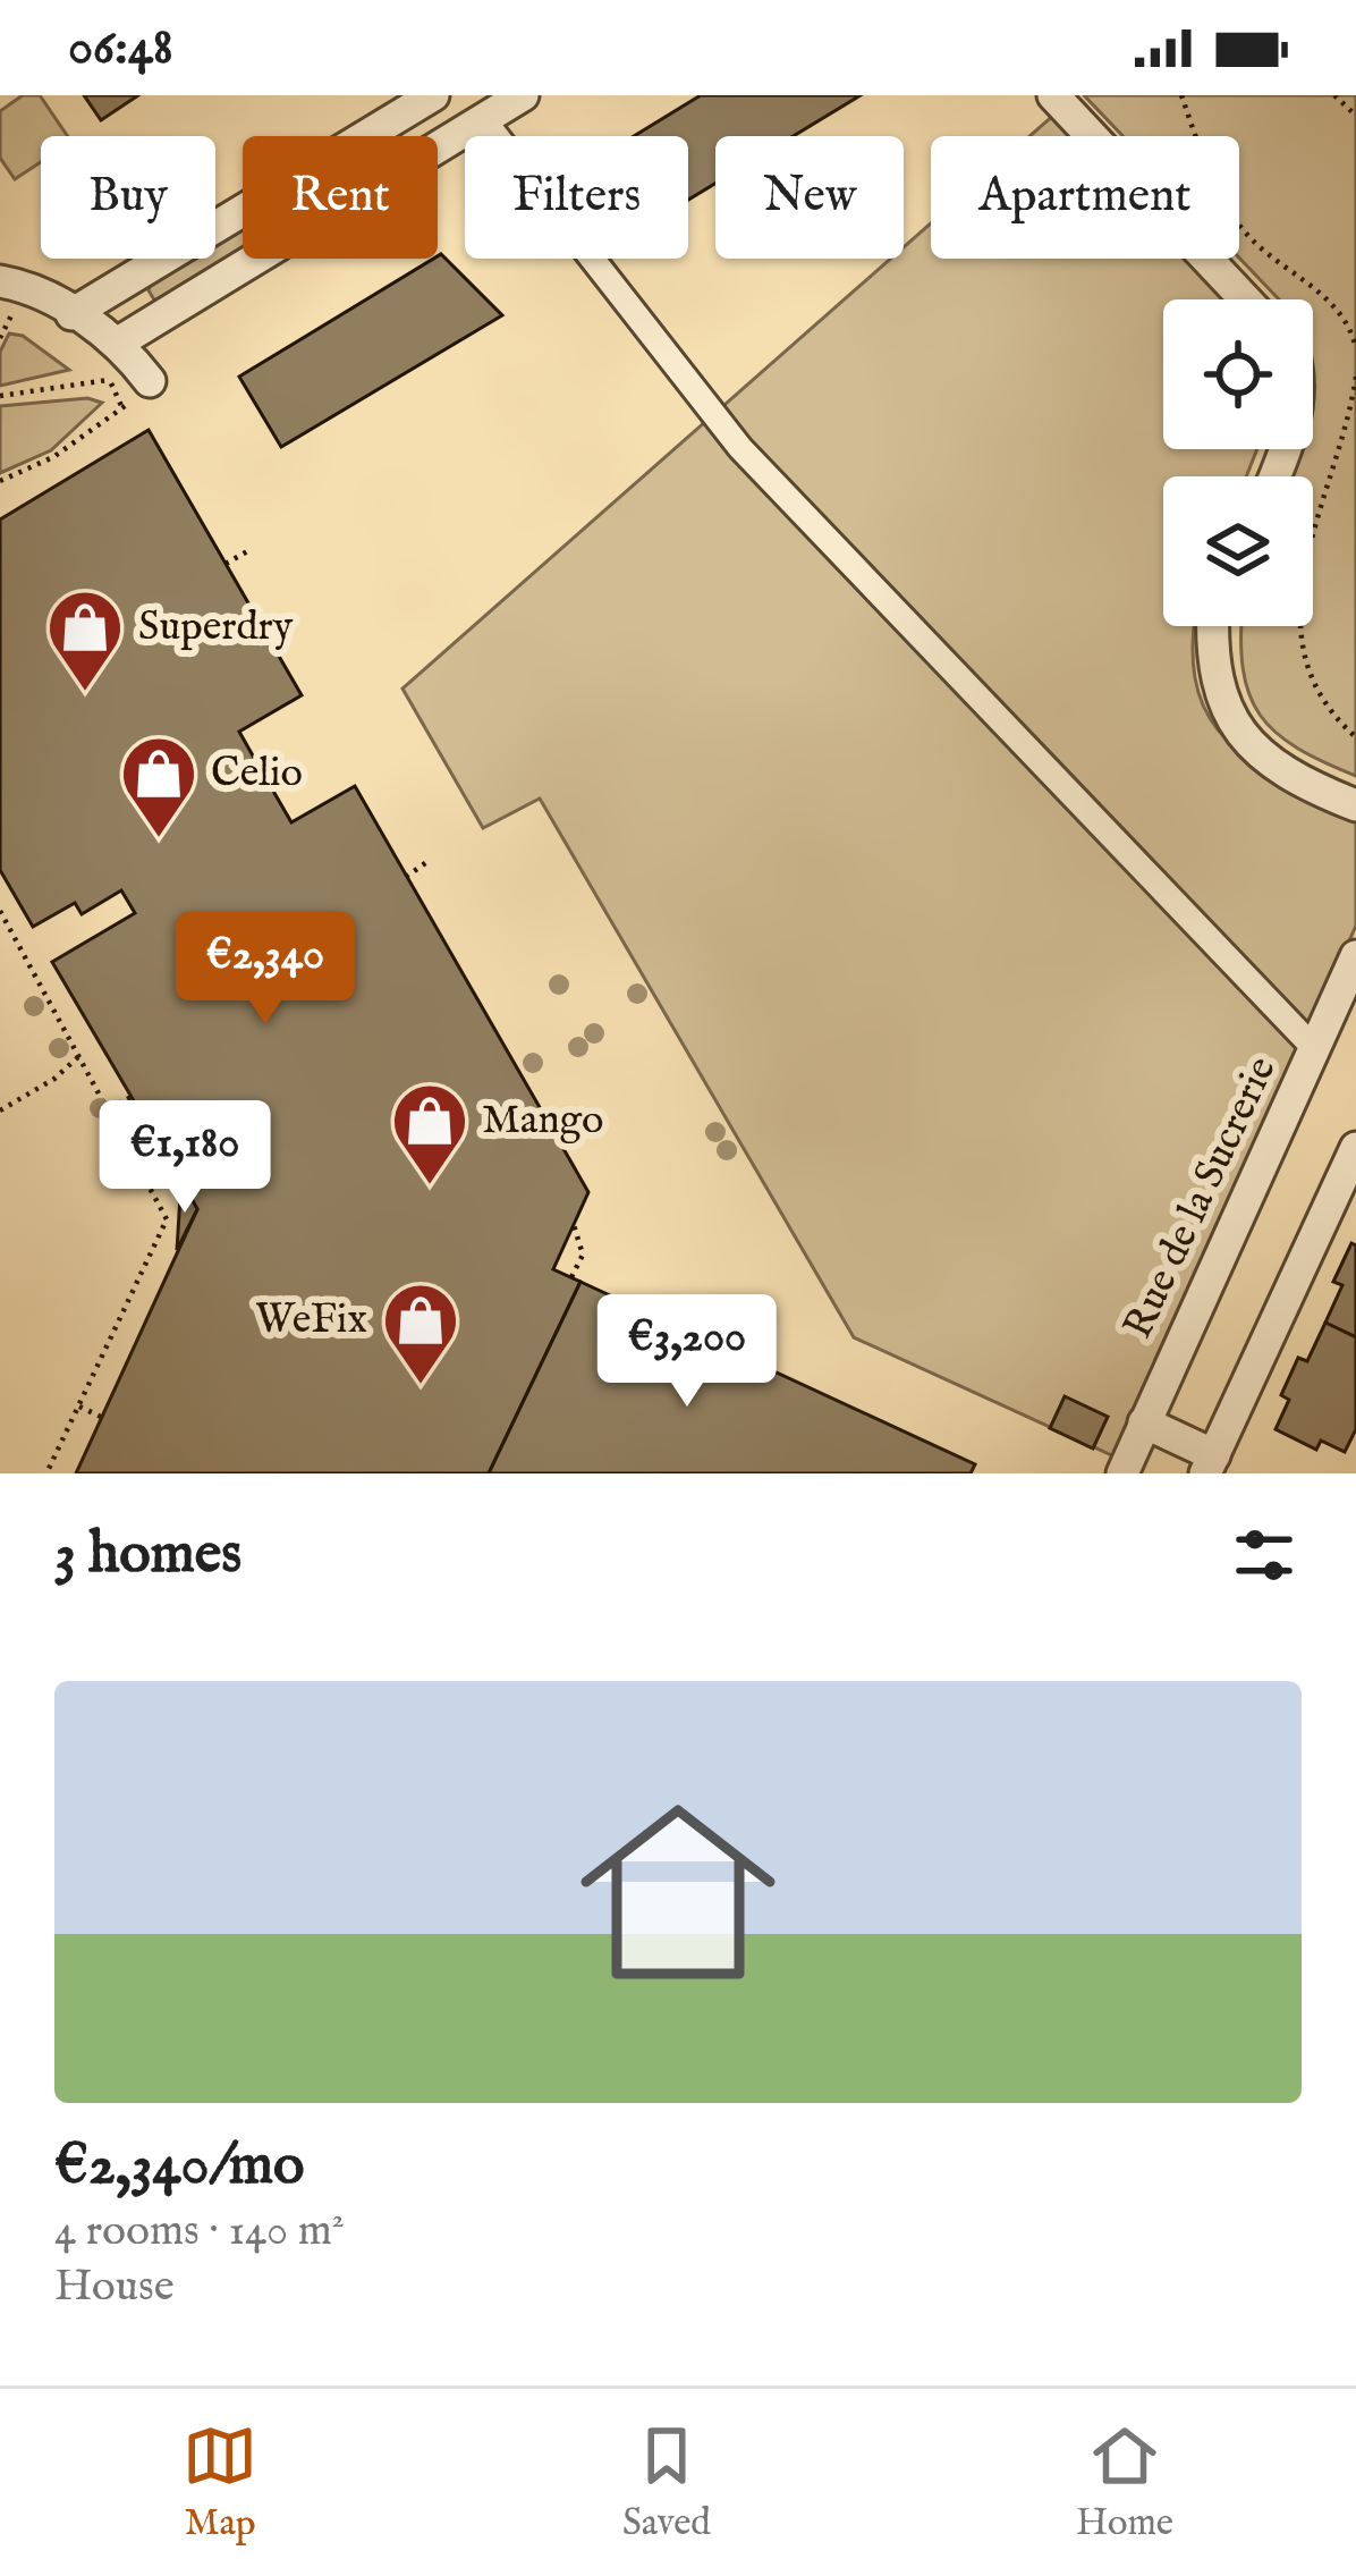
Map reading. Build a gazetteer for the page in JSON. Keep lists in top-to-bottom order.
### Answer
{
  "streets": {
    "street": ["Rue de la Sucrerie"]
  },
  "places": {
    "shop": [
      "Superdry",
      "Celio",
      "Mango",
      "WeFix"
    ]
  },
  "page": {
    "status": "06:48",
    "chip": [
      "Buy",
      "Rent",
      "Filters",
      "New",
      "Apartment"
    ],
    "price": ["€2,340", "€1,180", "€3,200"],
    "heading": "3 homes",
    "list": [
      {
        "name": "€2,340/mo",
        "note": "4 rooms · 140 m² · House"
      }
    ],
    "tabs": ["Map", "Saved", "Home"]
  }
}
